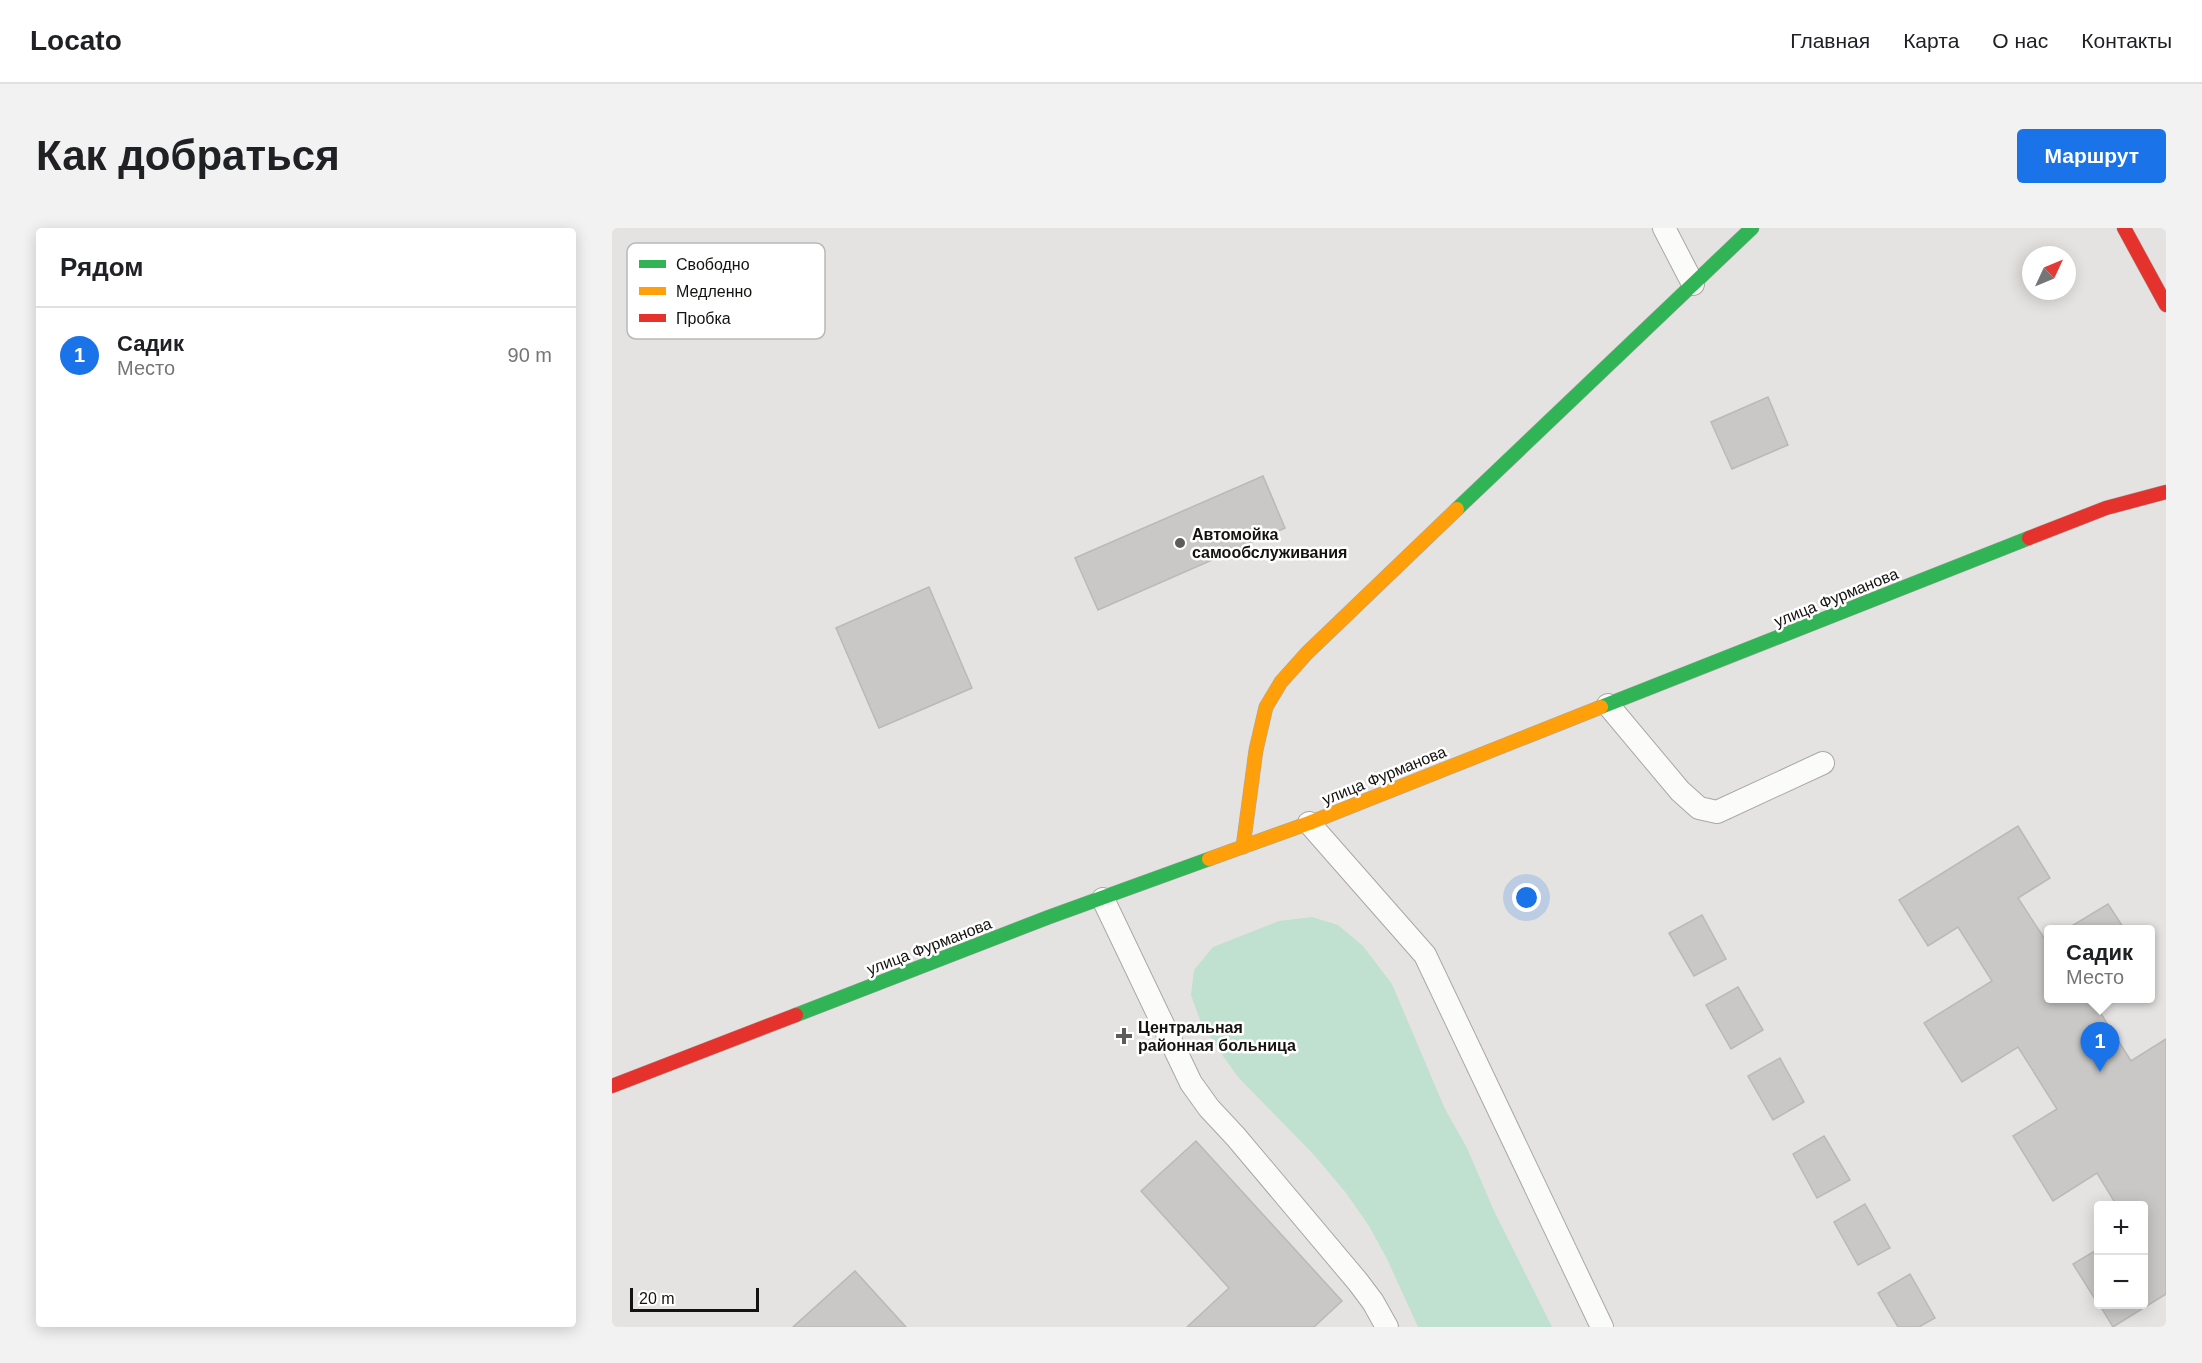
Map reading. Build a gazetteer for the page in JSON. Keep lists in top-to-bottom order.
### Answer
{
  "streets": {
    "street": ["улица Фурманова"]
  },
  "places": {
    "other": ["Автомойка самообслуживания"],
    "health": ["Центральная районная больница"]
  },
  "legend": ["Свободно", "Медленно", "Пробка"],
  "scale_bar": "20 m",
  "north": "top right",
  "page": {
    "header": "Locato",
    "nav": [
      "Главная",
      "Карта",
      "О нас",
      "Контакты"
    ],
    "buttons": "Маршрут",
    "title": "Как добраться",
    "heading": "Рядом",
    "list": [
      {
        "mark": "1",
        "name": "Садик",
        "note": "Место",
        "value": "90 m"
      }
    ],
    "popup": ["Садик", "Место"],
    "pins": "1",
    "map_buttons": ["+", "−"],
    "scale": "20 m"
  }
}
